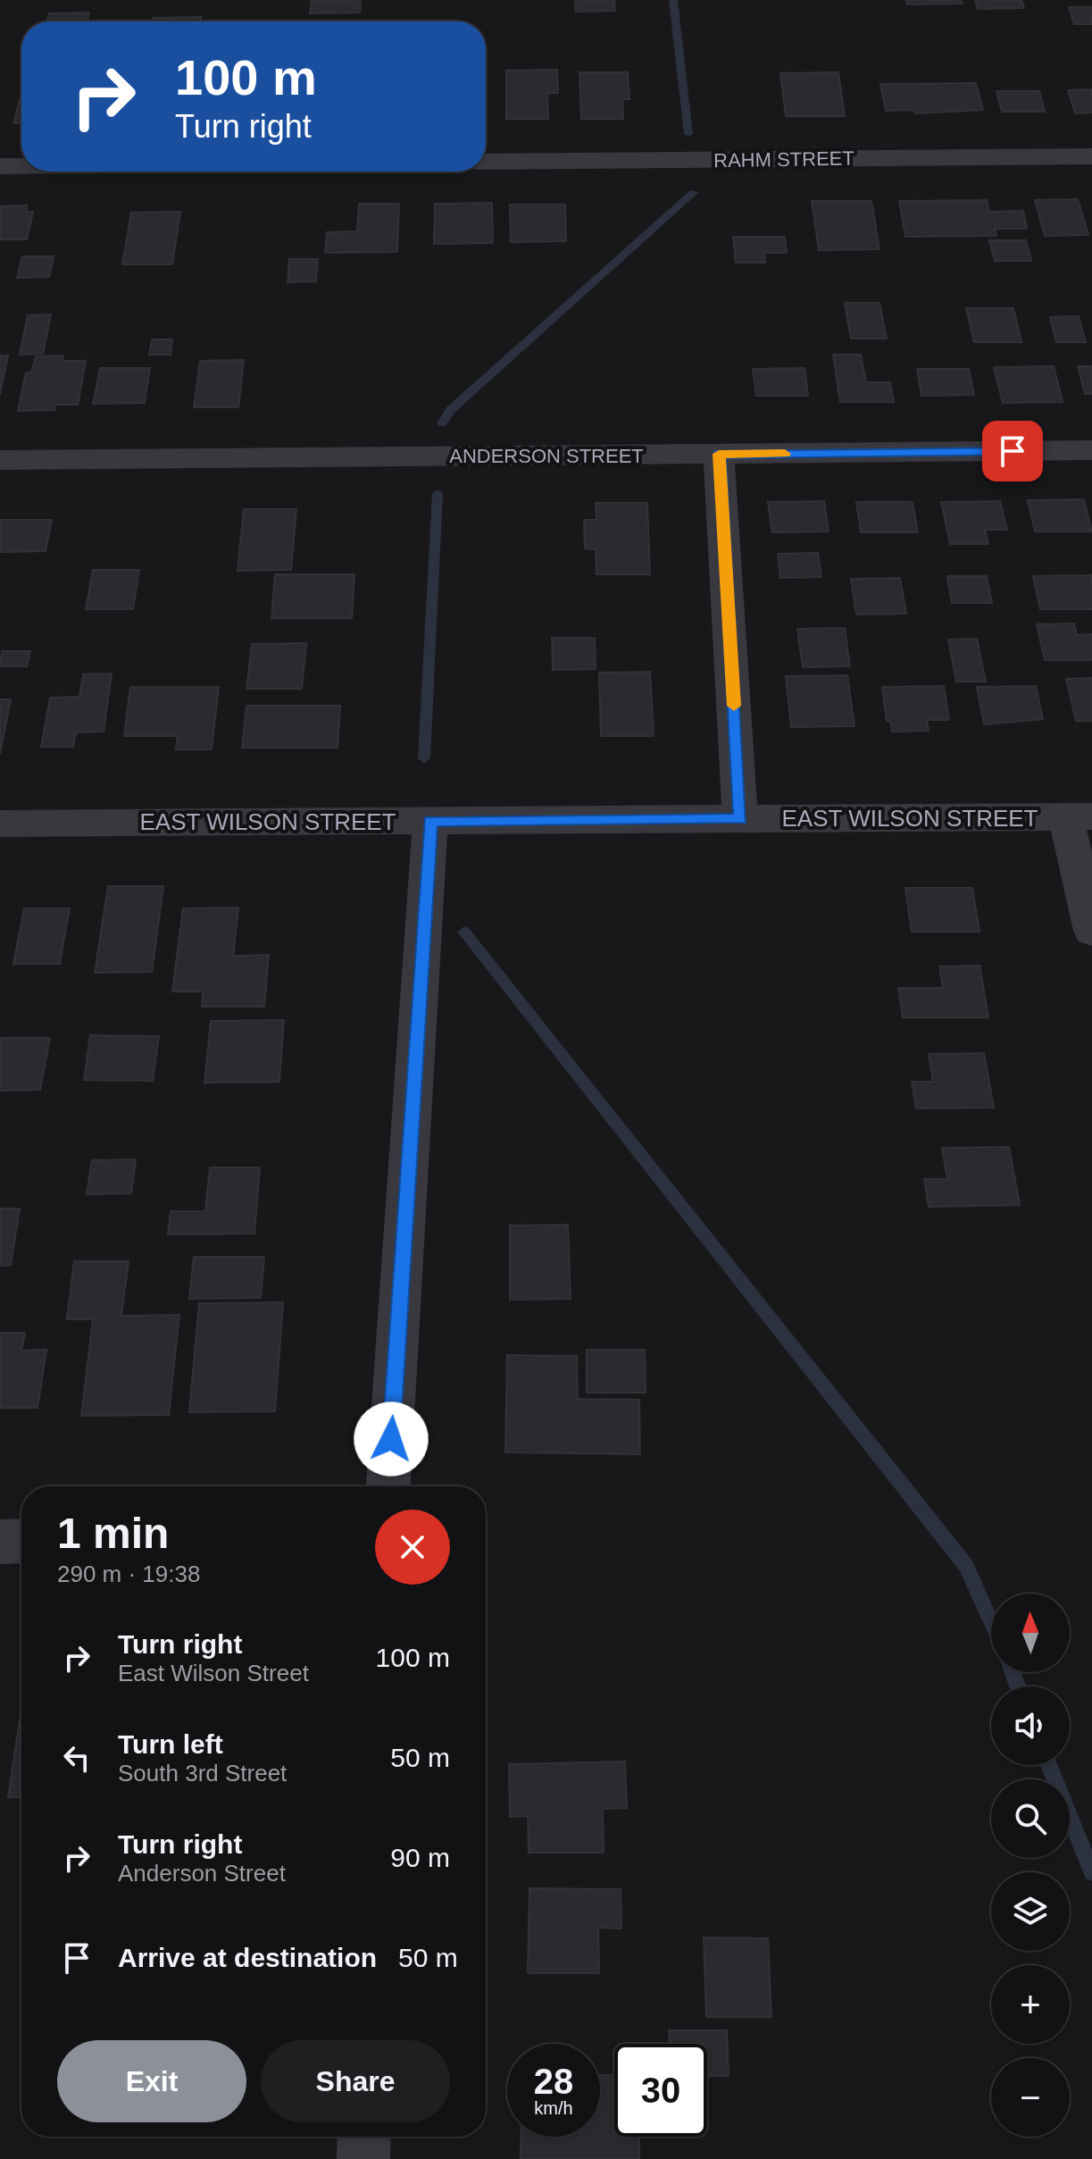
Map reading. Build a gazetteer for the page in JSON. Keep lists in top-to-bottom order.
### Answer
{
  "streets": {
    "street": ["RAHM STREET", "ANDERSON STREET", "EAST WILSON STREET"]
  },
  "north": "top",
  "page": {
    "turn": ["100 m", "Turn right"],
    "heading": ["1 min", "290 m · 19:38"],
    "map_buttons": ["+", "−"],
    "list": [
      {
        "name": "Turn right",
        "note": "East Wilson Street",
        "value": "100 m"
      },
      {
        "name": "Turn left",
        "note": "South 3rd Street",
        "value": "50 m"
      },
      {
        "name": "Turn right",
        "note": "Anderson Street",
        "value": "90 m"
      },
      {
        "name": "Arrive at destination",
        "value": "50 m"
      }
    ],
    "buttons": ["Exit", "Share"],
    "speed": "28 km/h",
    "limit": "30"
  }
}
